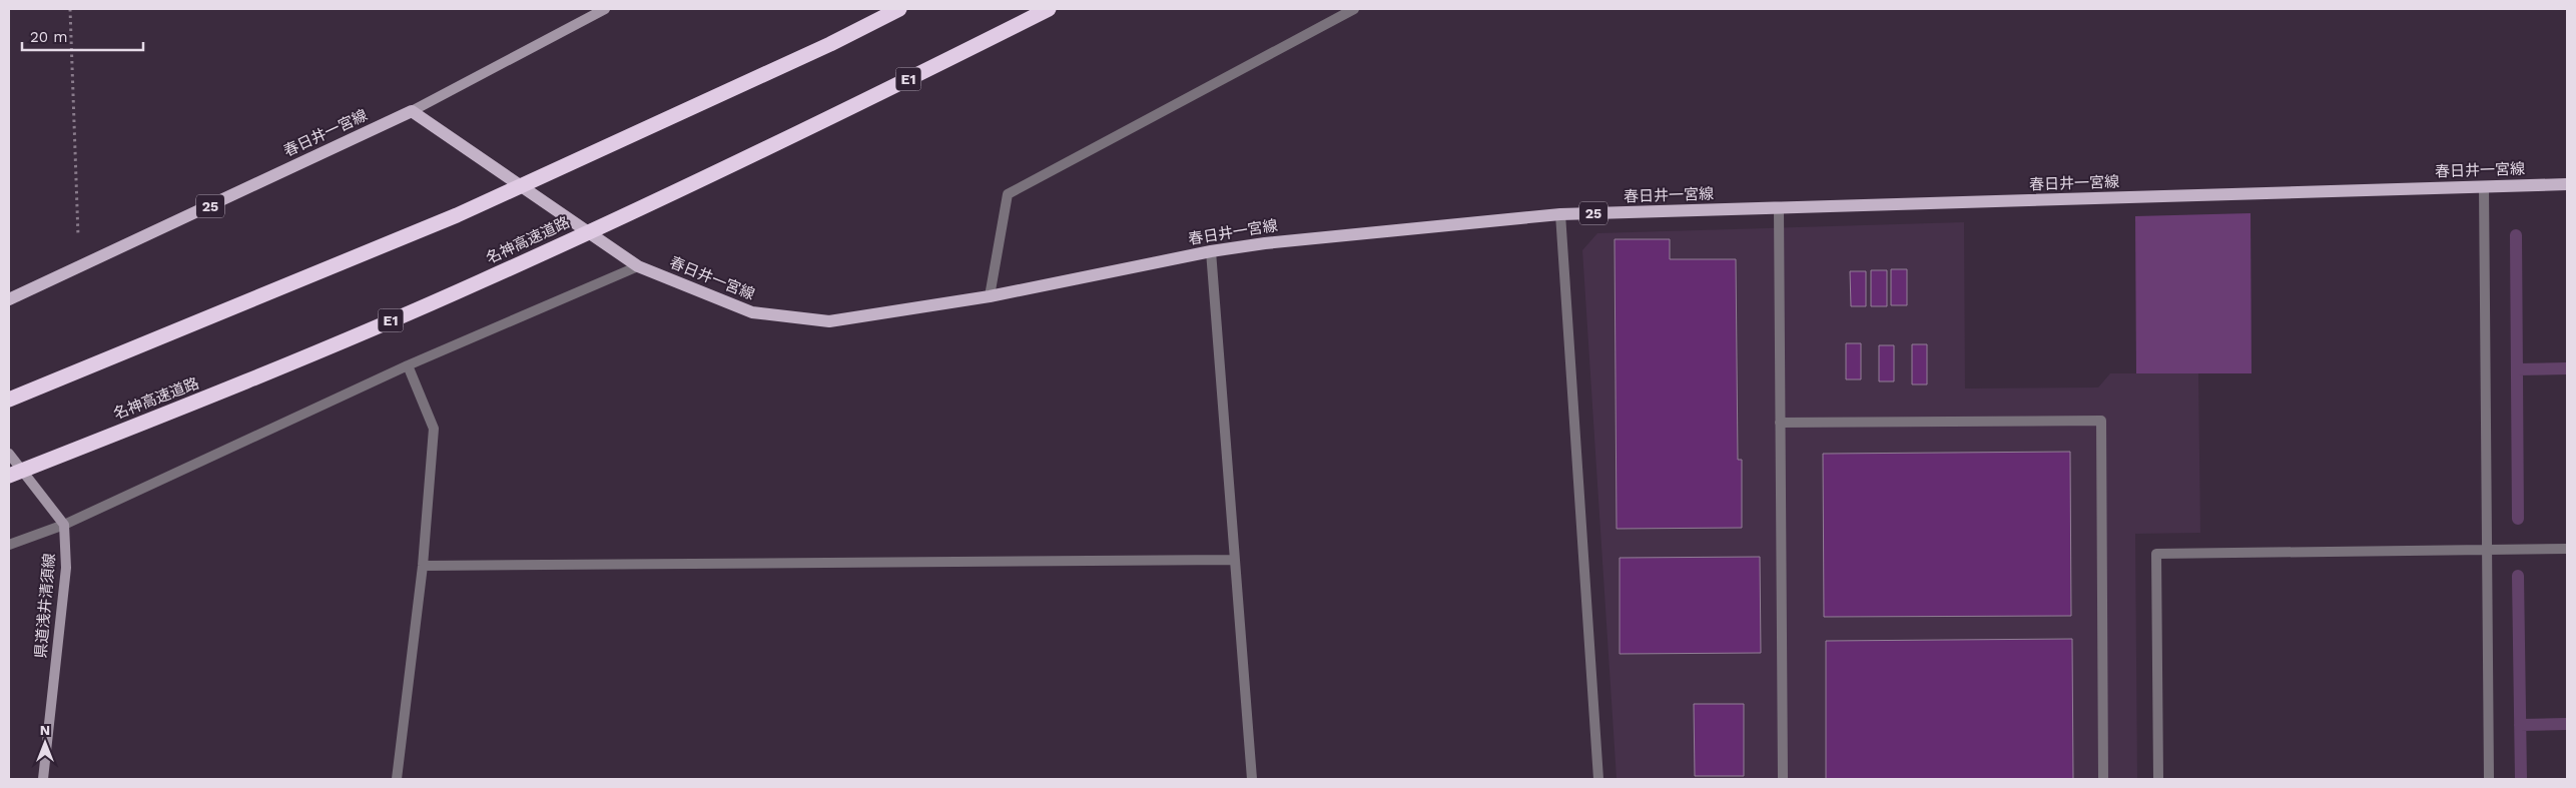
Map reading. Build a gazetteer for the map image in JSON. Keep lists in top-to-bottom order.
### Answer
{
  "streets": {
    "highway": ["E1", "名神高速道路"],
    "main road": ["春日井一宮線", "25", "県道浅井清須線"]
  },
  "scale_bar": "20 m",
  "north": "top"
}
